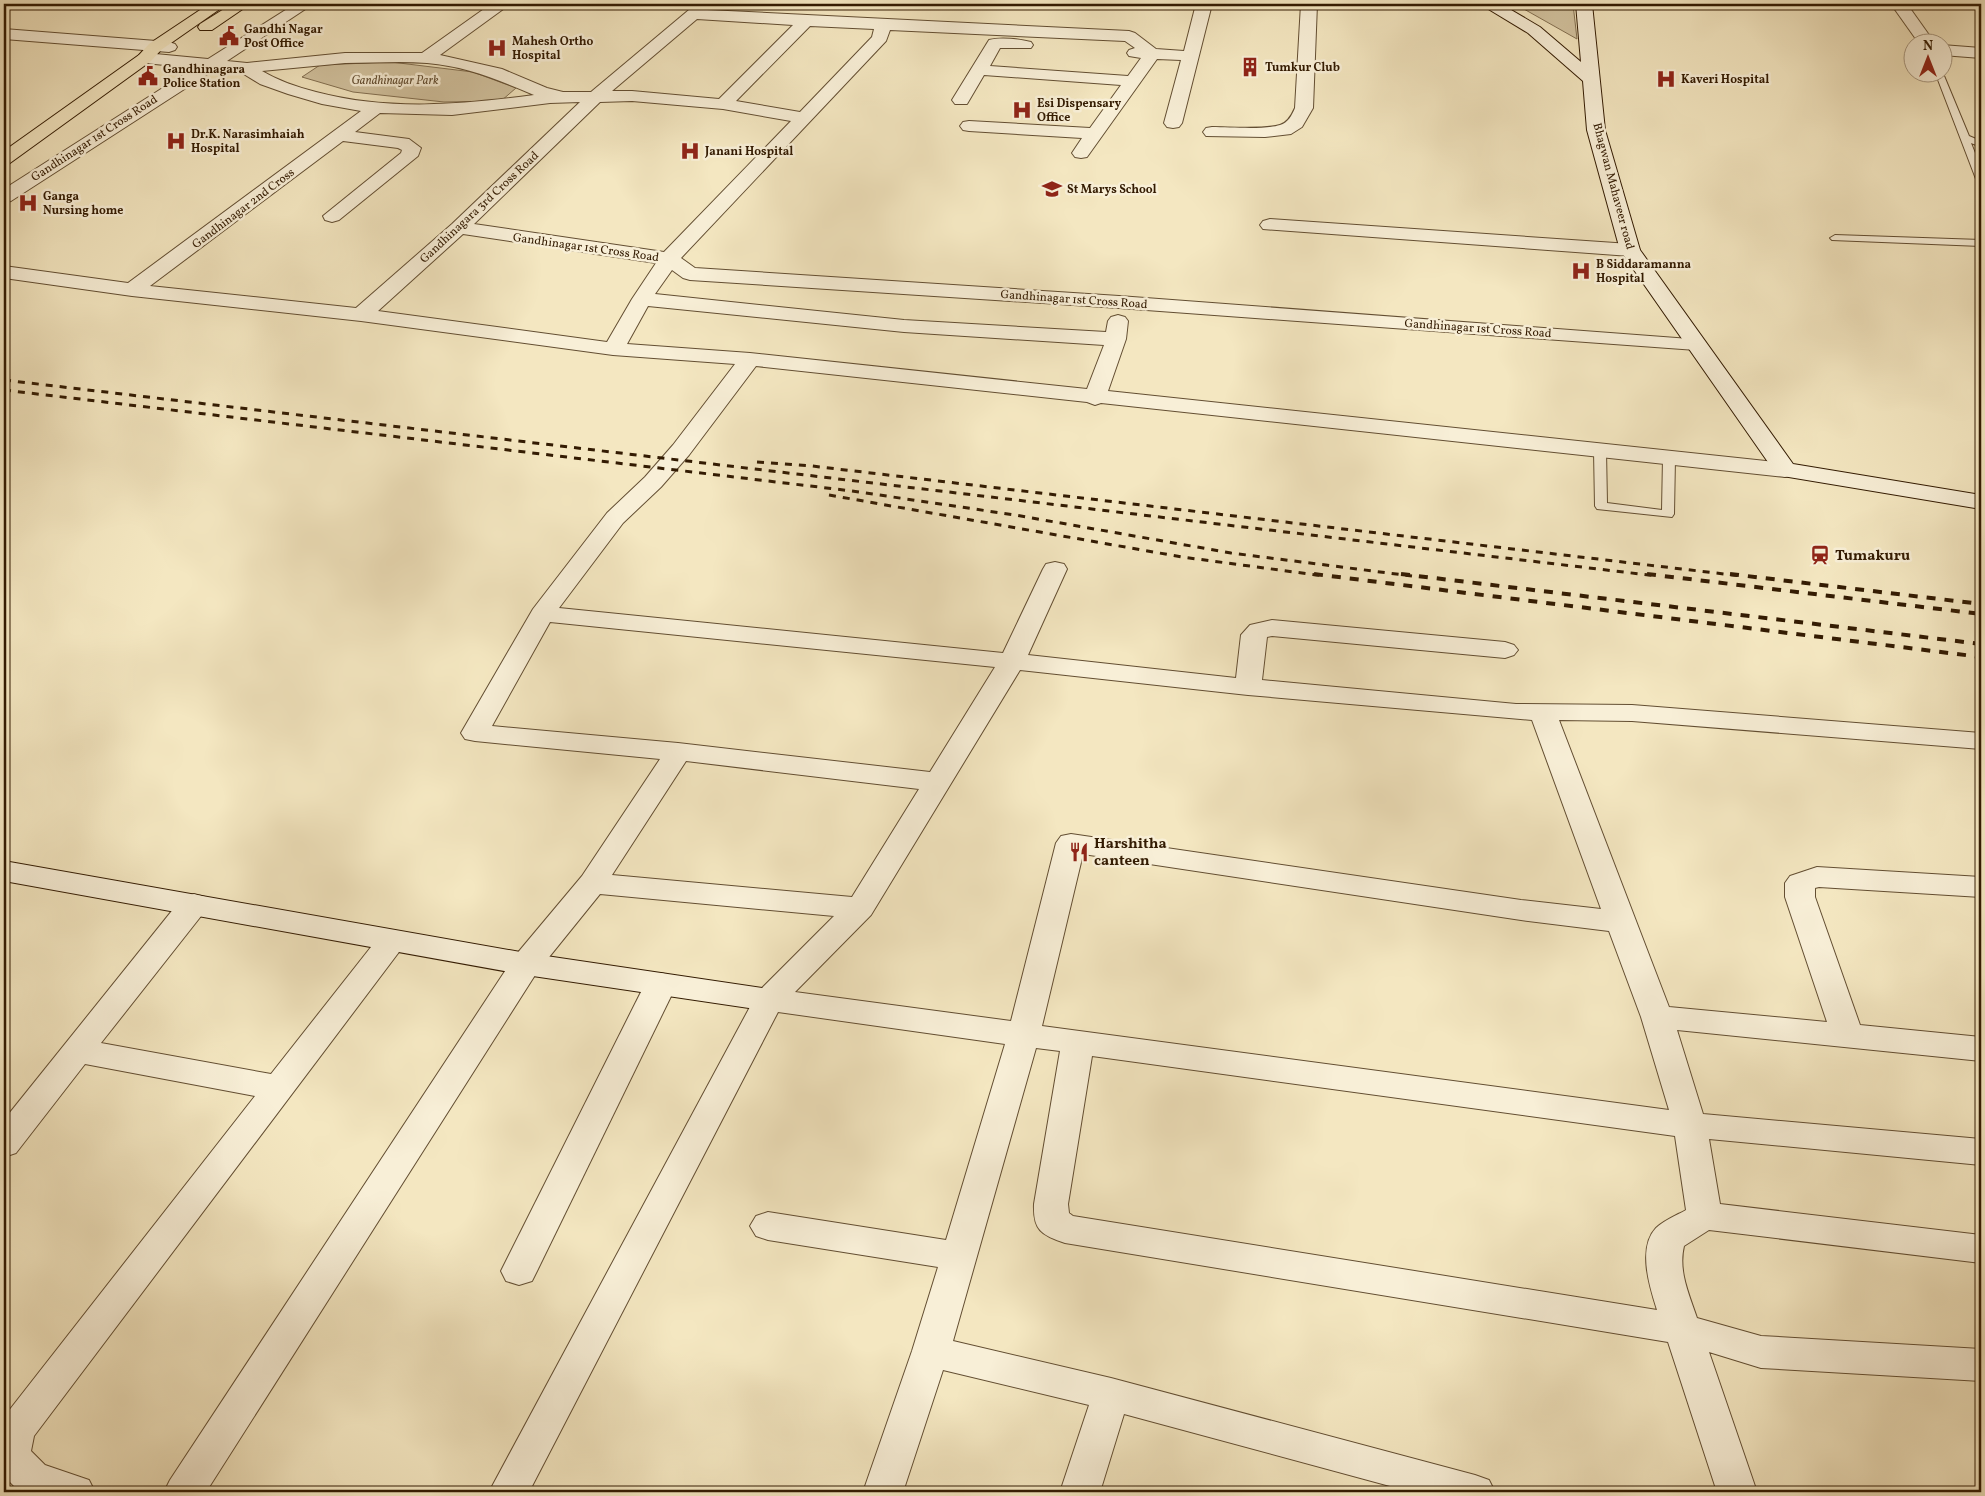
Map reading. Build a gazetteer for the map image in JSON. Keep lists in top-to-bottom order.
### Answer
{
  "streets": {
    "street": [
      "Gandhinagar 1st Cross Road",
      "Bhagwan Mahaveer road",
      "Gandhinagara 3rd Cross Road",
      "Gandhinagar 2nd Cross"
    ]
  },
  "crossings": [
    ["Gandhinagar 1st Cross Road", "Bhagwan Mahaveer road"],
    ["Gandhinagar 1st Cross Road", "Gandhinagara 3rd Cross Road"]
  ],
  "parks": ["Gandhinagar Park"],
  "places": {
    "public building": ["Gandhi Nagar Post Office", "Gandhinagara Police Station"],
    "hospital": [
      "Mahesh Ortho Hospital",
      "Kaveri Hospital",
      "Esi Dispensary Office",
      "Dr.K. Narasimhaiah Hospital",
      "Janani Hospital",
      "Ganga Nursing home",
      "B Siddaramanna Hospital"
    ],
    "building": ["Tumkur Club"],
    "school or university": ["St Marys School"],
    "station": ["Tumakuru"],
    "restaurant": ["Harshitha canteen"]
  },
  "north": "top"
}
